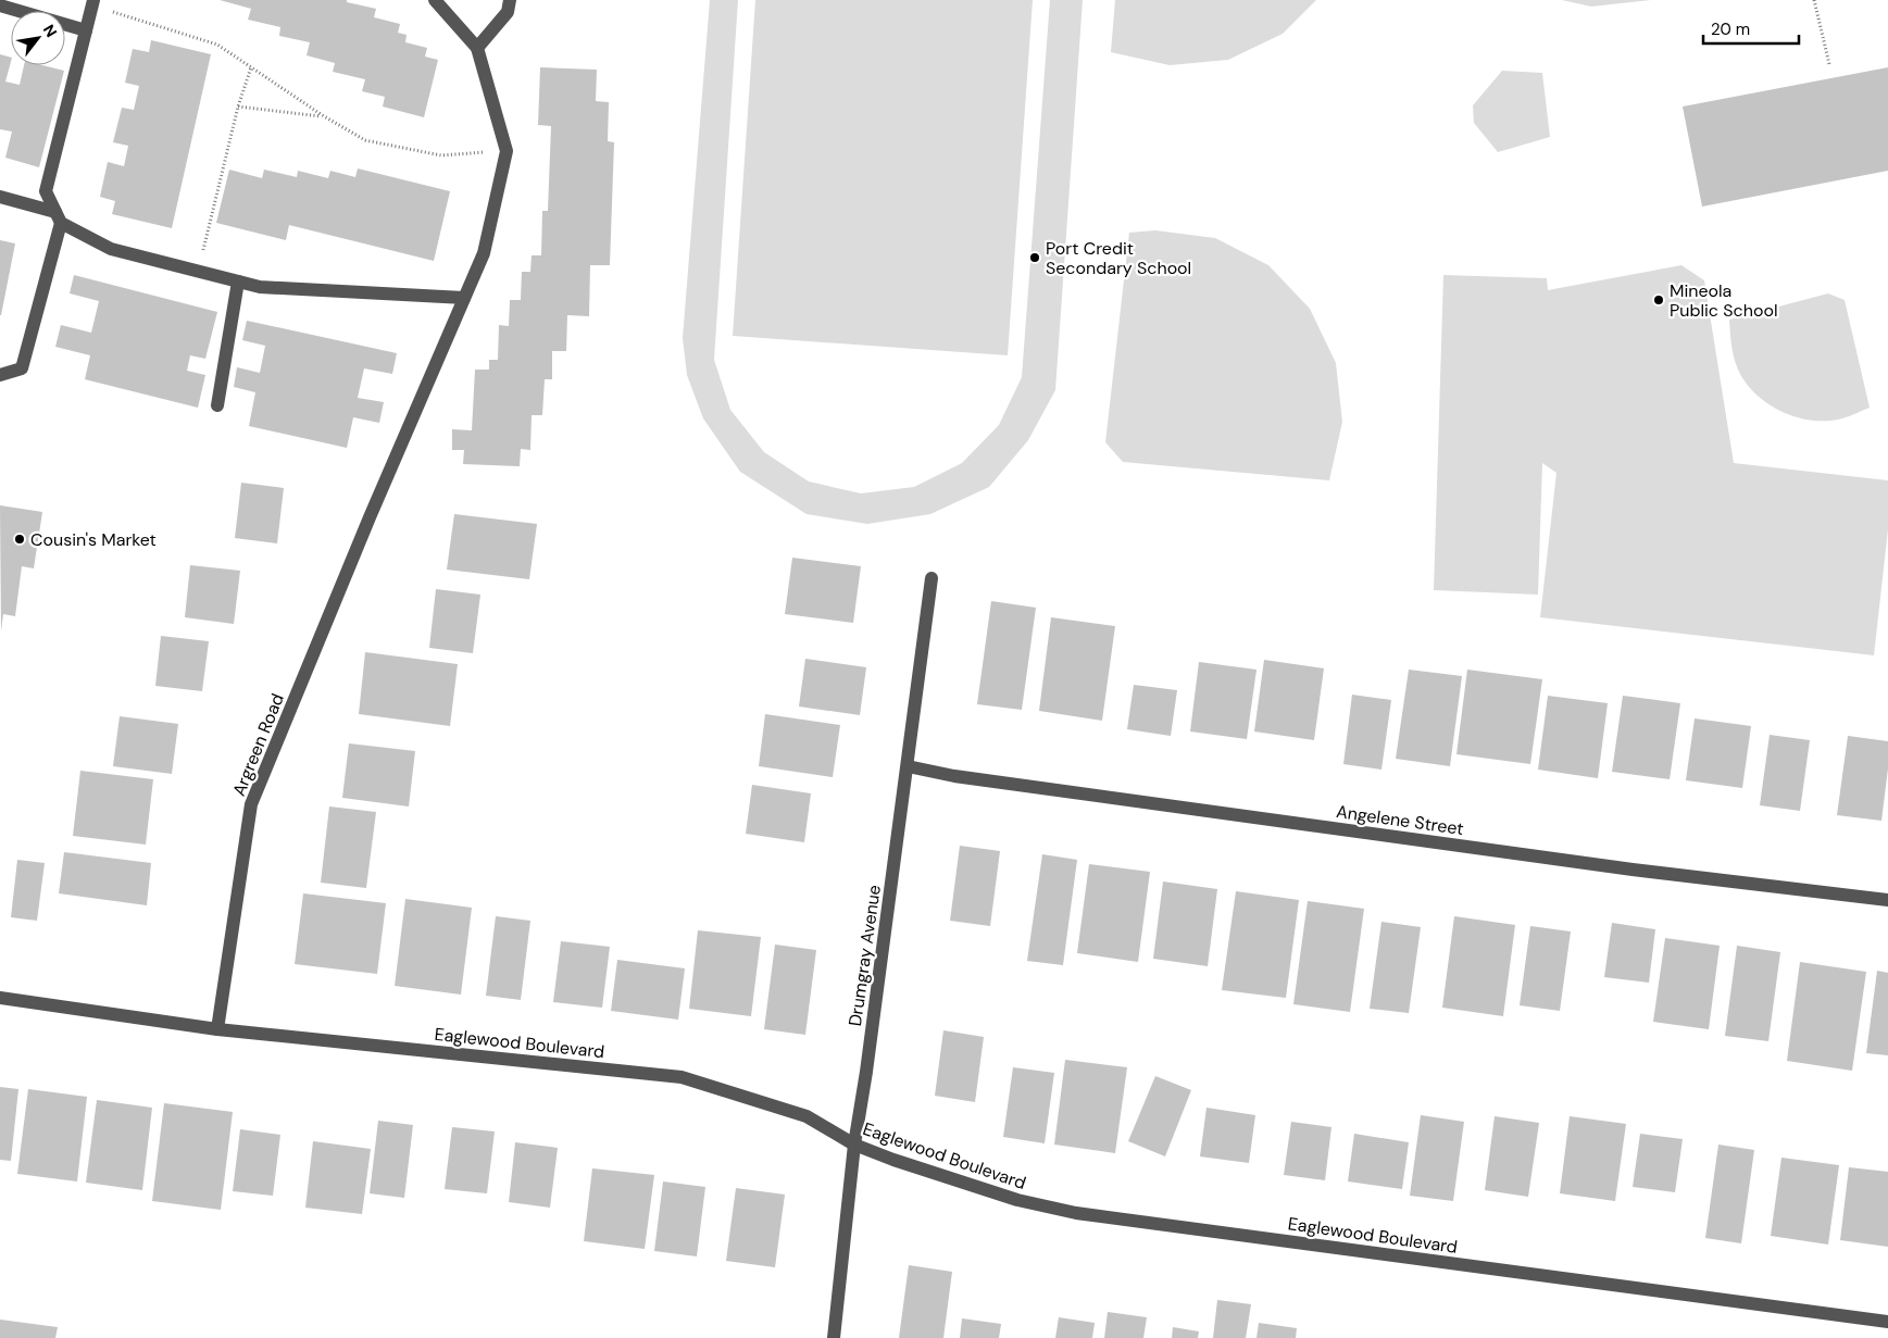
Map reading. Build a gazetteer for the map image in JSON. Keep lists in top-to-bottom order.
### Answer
{
  "streets": {
    "street": [
      "Argreen Road",
      "Angelene Street",
      "Drumgray Avenue",
      "Eaglewood Boulevard"
    ]
  },
  "crossings": [
    ["Argreen Road", "Eaglewood Boulevard"],
    ["Angelene Street", "Drumgray Avenue"],
    ["Drumgray Avenue", "Eaglewood Boulevard"]
  ],
  "places": ["Port Credit Secondary School", "Mineola Public School", "Cousin's Market"],
  "scale_bar": "20 m",
  "north": "top right"
}
